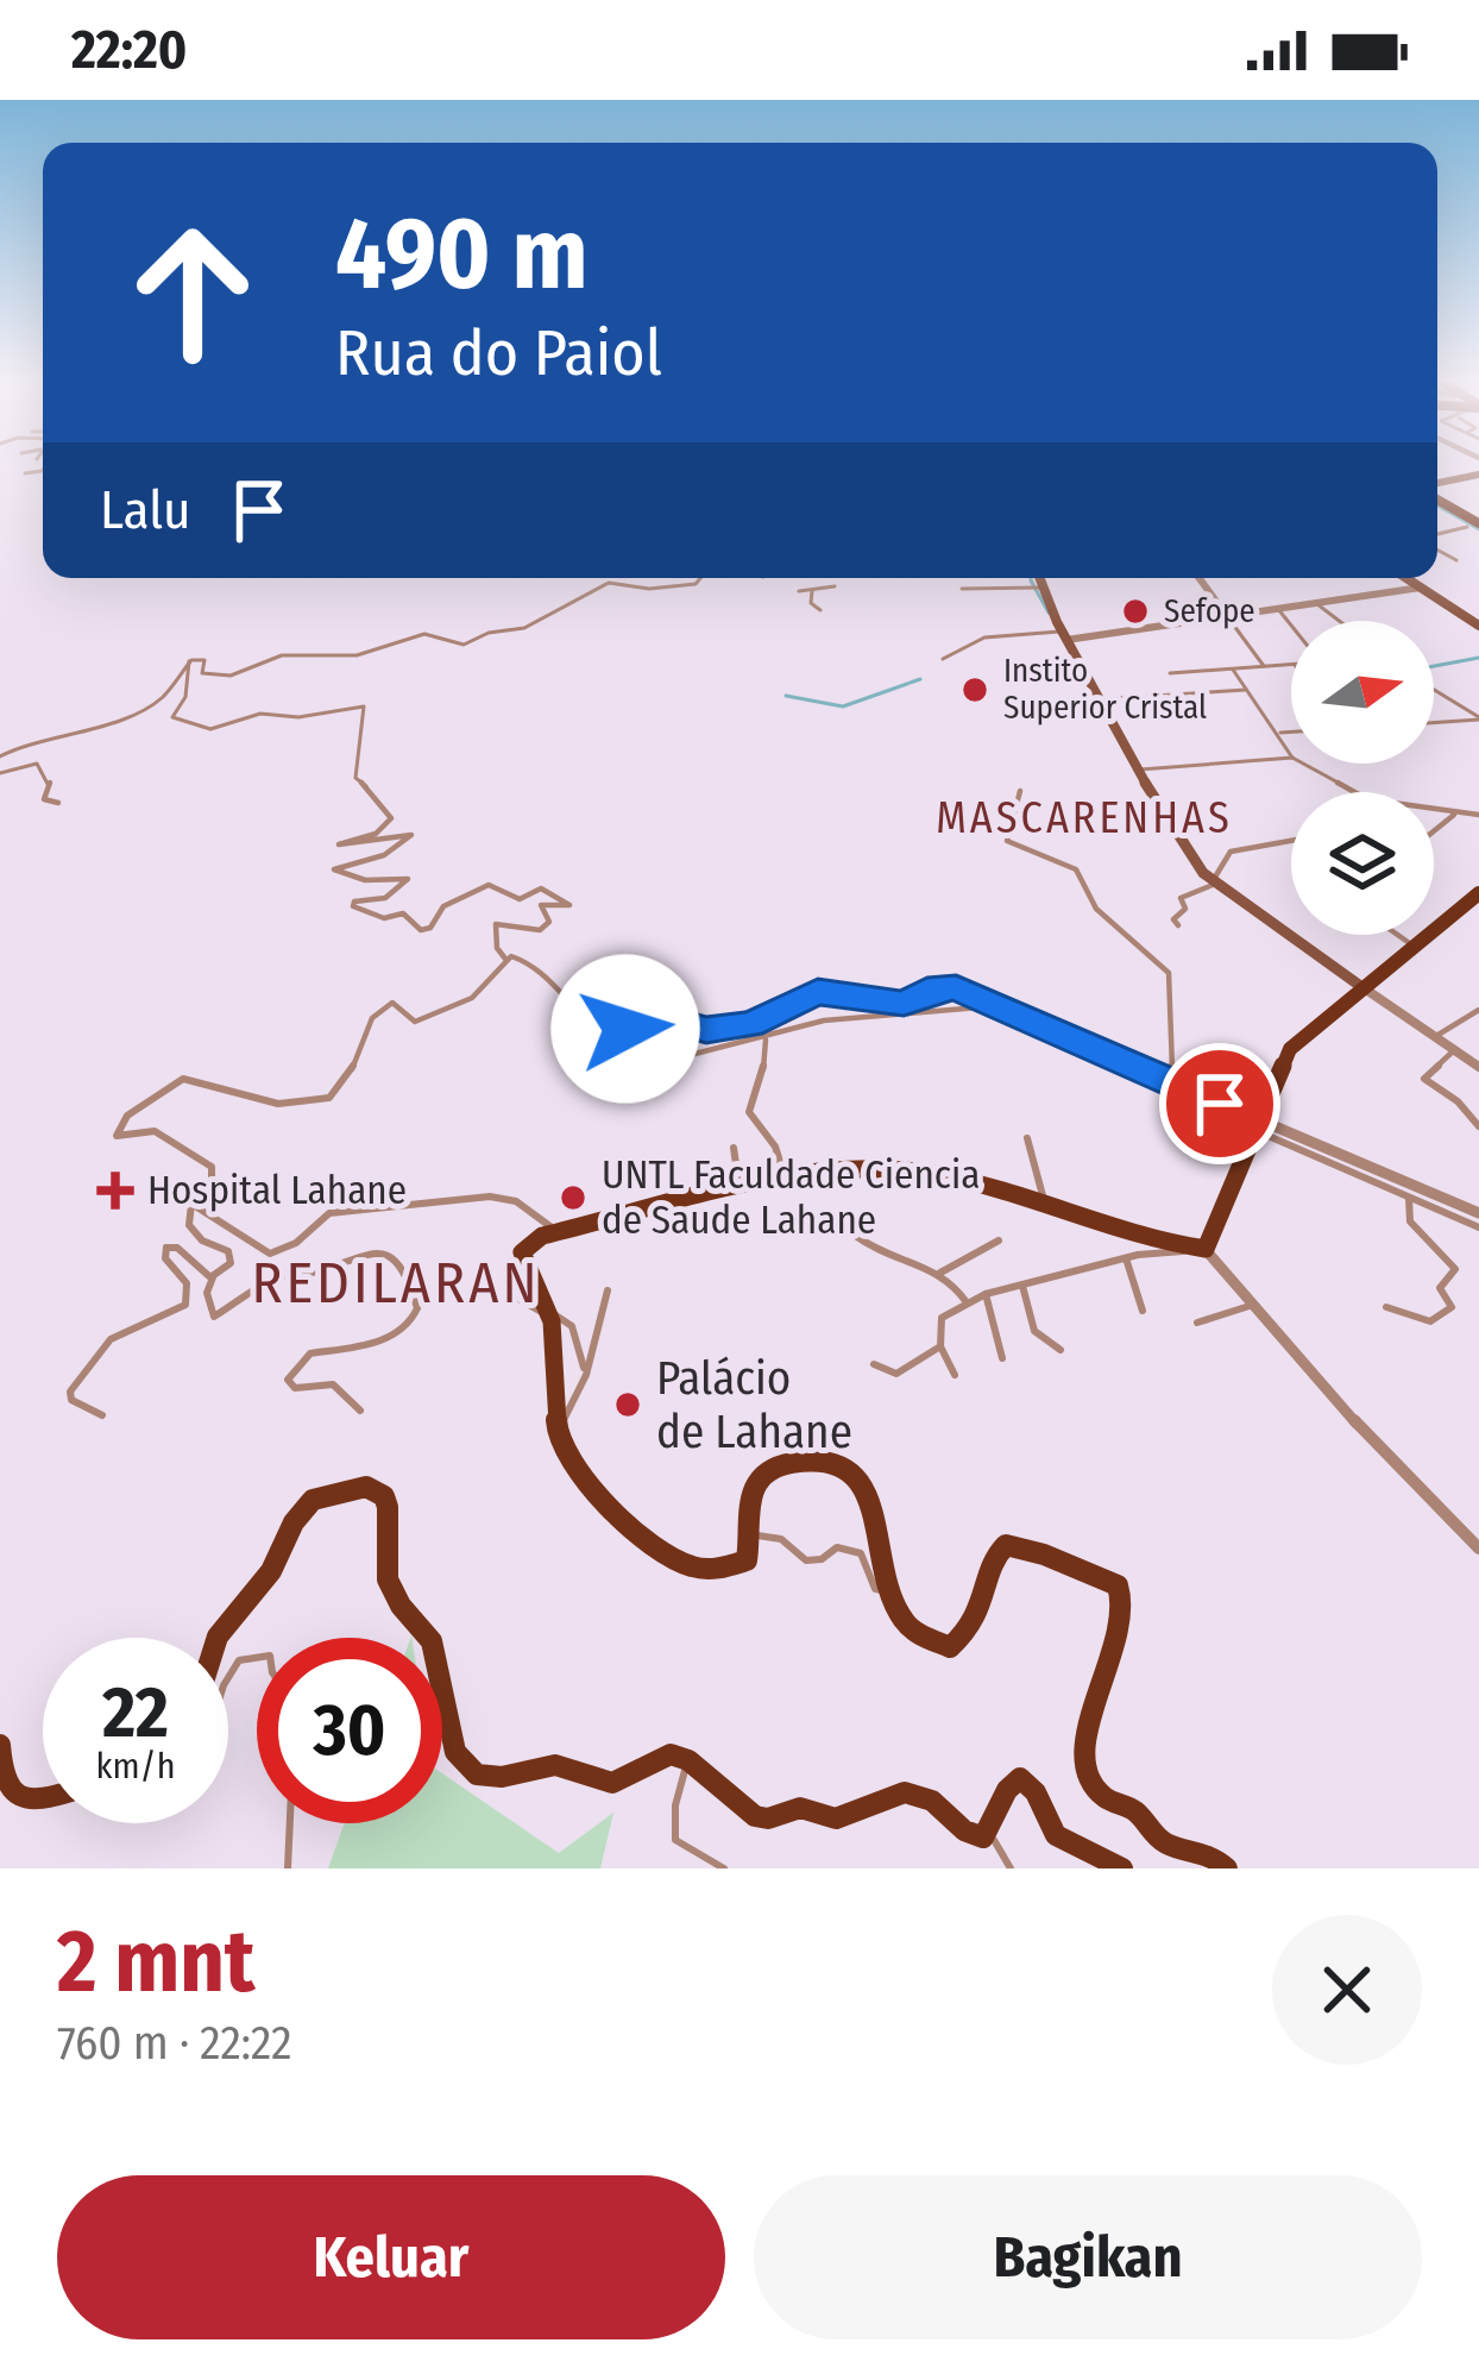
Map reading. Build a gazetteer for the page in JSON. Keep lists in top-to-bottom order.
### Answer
{
  "districts": ["MASCARENHAS", "REDILARAN"],
  "places": {
    "other": [
      "Sefope",
      "Instito Superior Cristal",
      "UNTL Faculdade Ciencia de Saude Lahane",
      "Palácio de Lahane"
    ],
    "health": ["Hospital Lahane"]
  },
  "north": "right",
  "page": {
    "status": "22:20",
    "turn": ["490 m", "Rua do Paiol"],
    "then": "Lalu",
    "speed": "22 km/h",
    "limit": "30",
    "heading": ["2 mnt", "760 m · 22:22"],
    "buttons": ["Keluar", "Bagikan"]
  }
}
